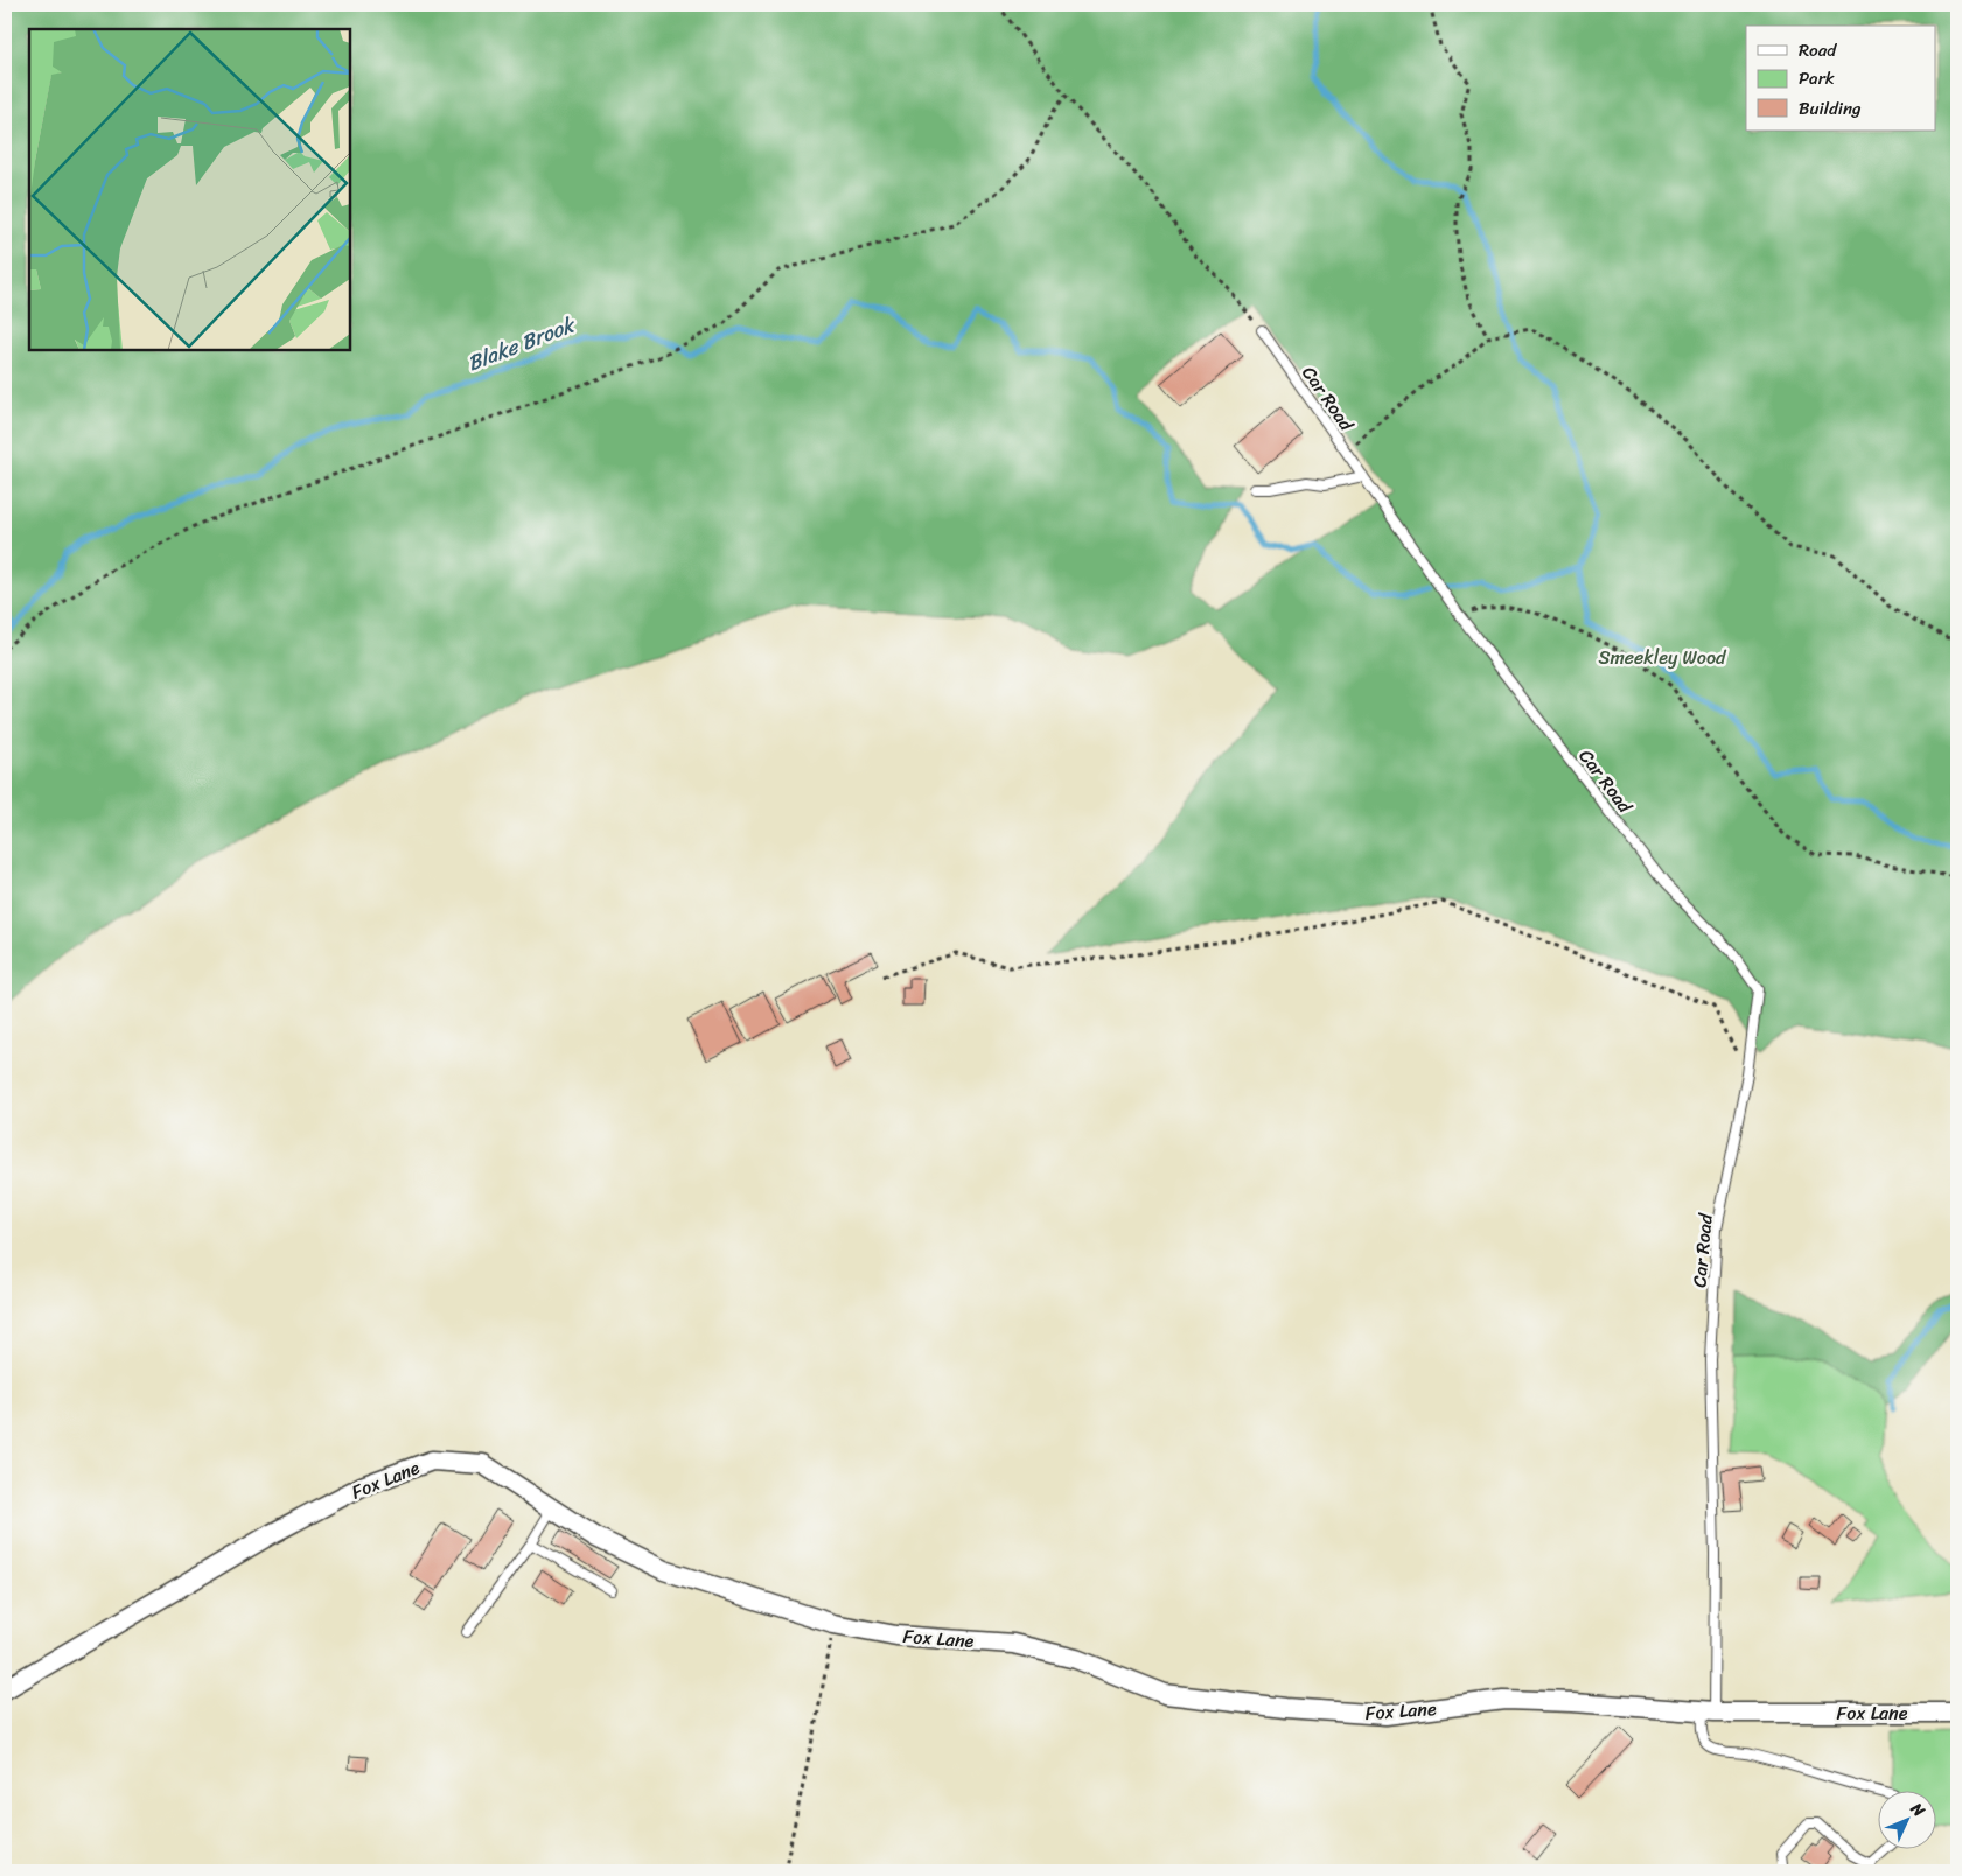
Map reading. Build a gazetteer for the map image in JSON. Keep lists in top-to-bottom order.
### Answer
{
  "streets": {
    "street": ["Fox Lane"],
    "lane": ["Car Road"]
  },
  "crossings": [
    ["Car Road", "Fox Lane"]
  ],
  "water": ["Blake Brook"],
  "parks": ["Smeekley Wood"],
  "legend": ["Road", "Park", "Building"],
  "north": "top right"
}
